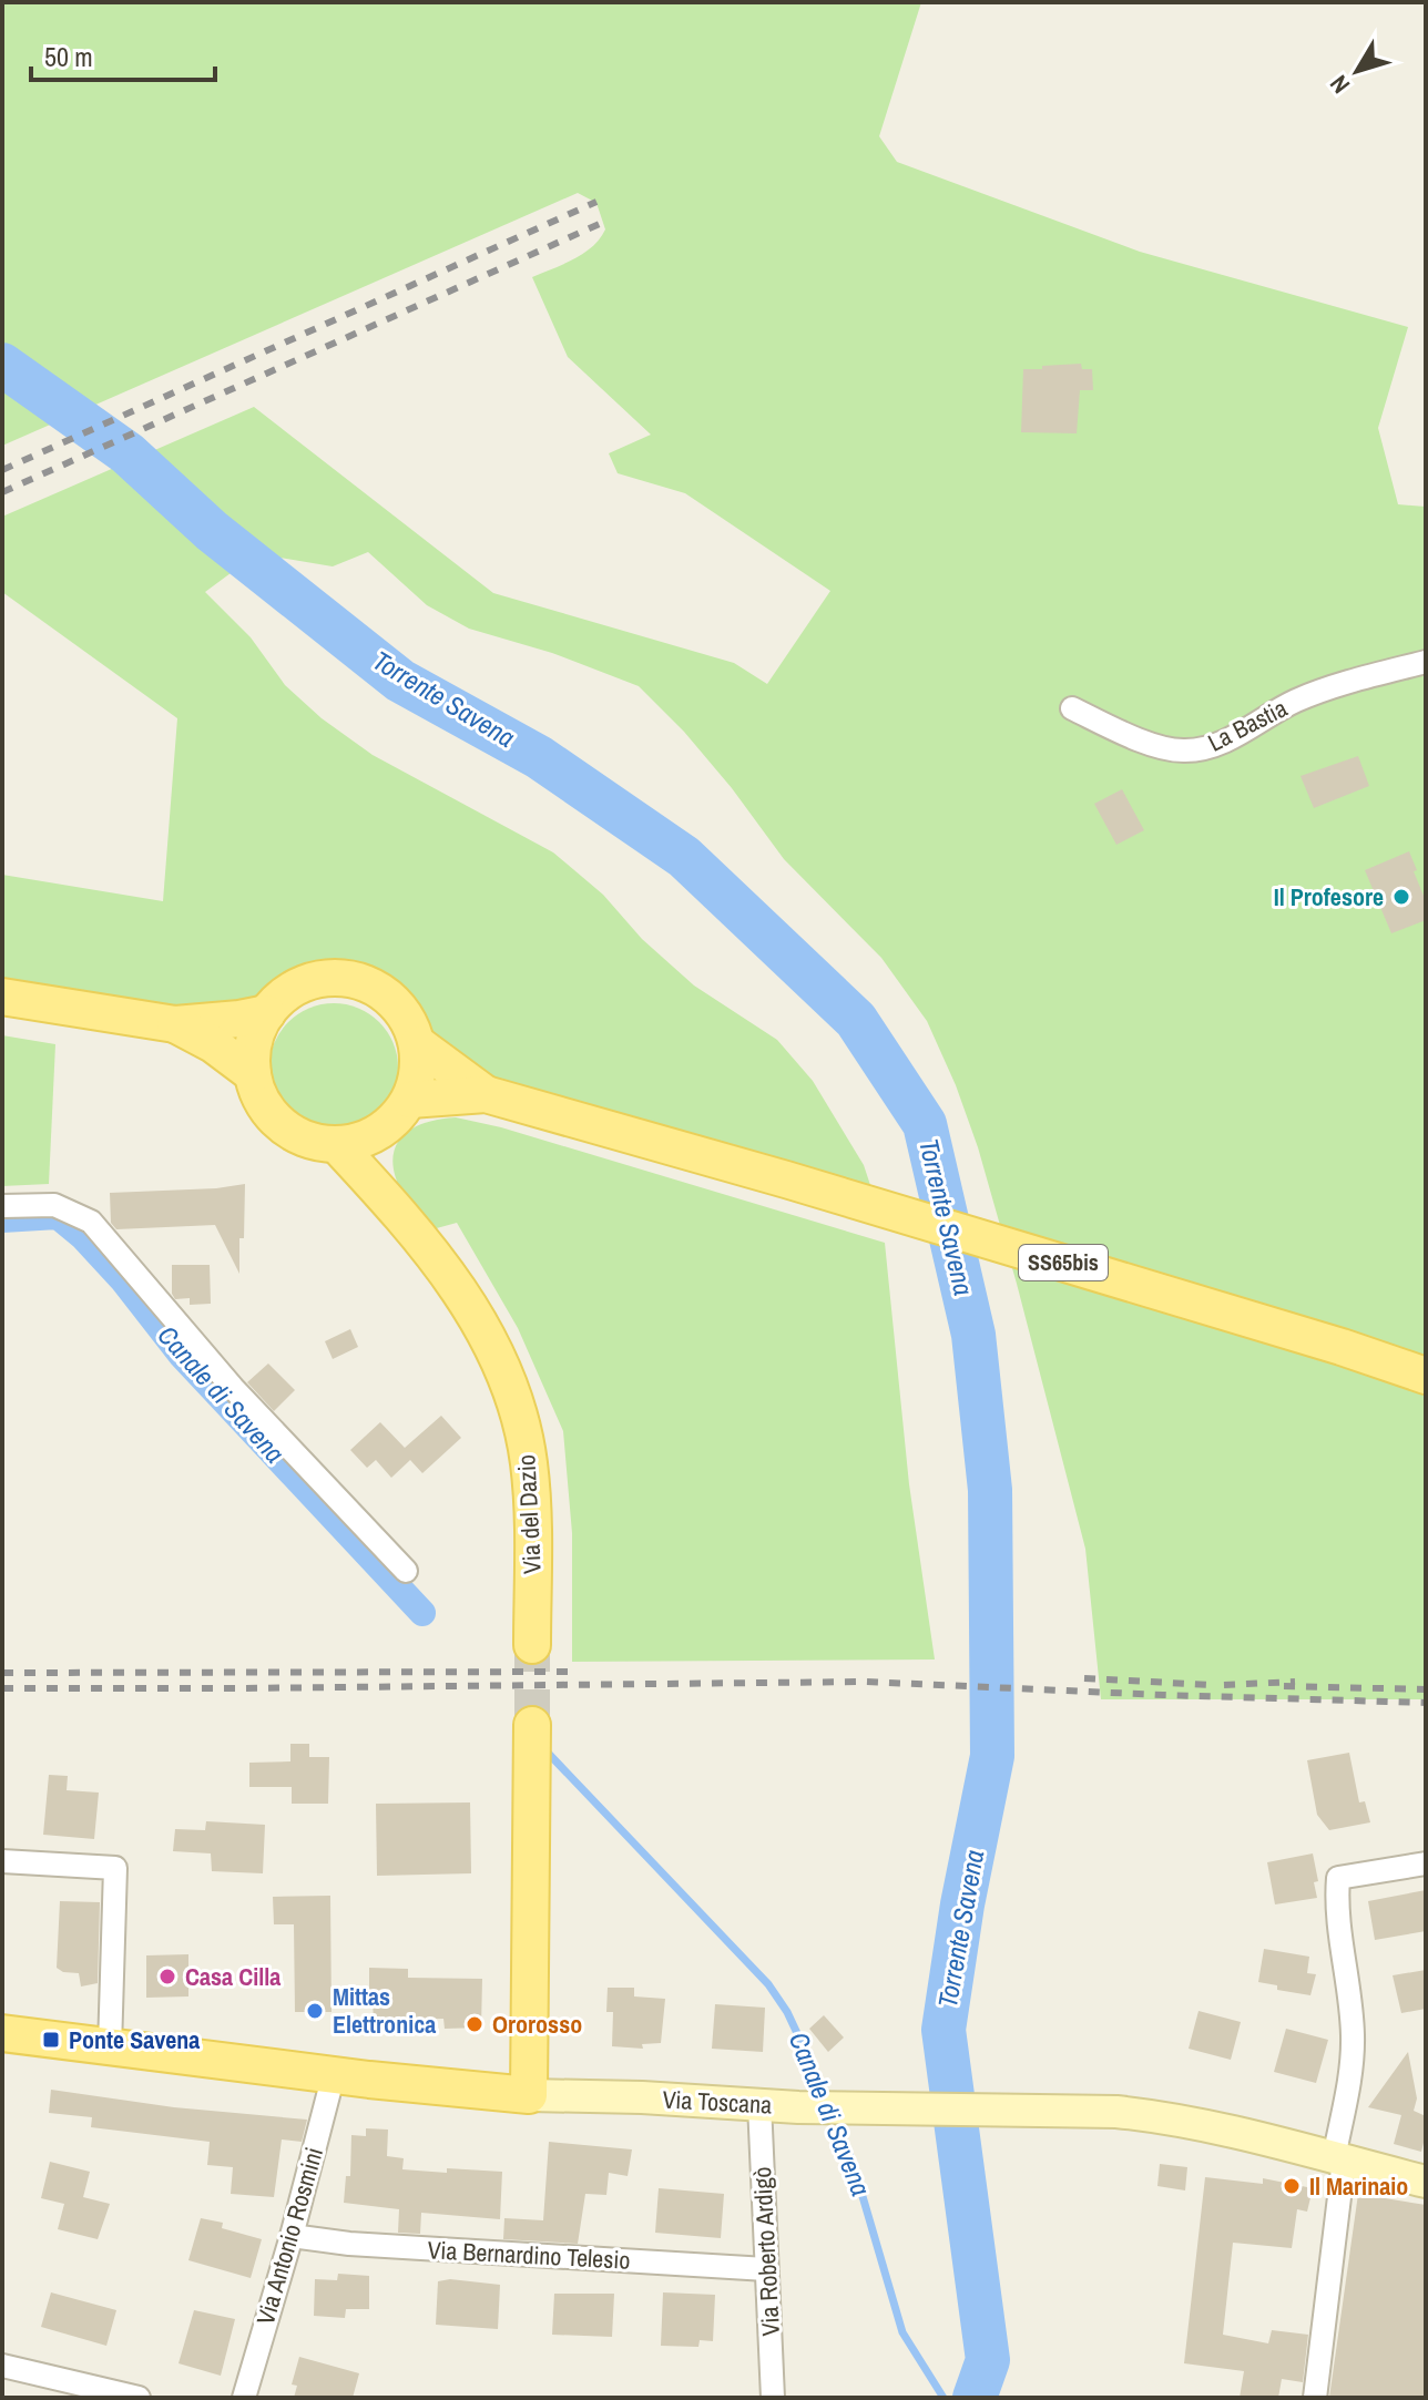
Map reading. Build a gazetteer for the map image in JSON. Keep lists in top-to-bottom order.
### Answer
{
  "streets": {
    "main road": ["SS65bis", "Via del Dazio", "Via Toscana"],
    "street": [
      "La Bastia",
      "Via Antonio Rosmini",
      "Via Roberto Ardigò",
      "Via Bernardino Telesio"
    ]
  },
  "crossings": [
    ["SS65bis", "Via del Dazio"],
    ["Via Toscana", "Via Antonio Rosmini"],
    ["Via Toscana", "Via Roberto Ardigò"],
    ["Via Antonio Rosmini", "Via Bernardino Telesio"],
    ["Via Roberto Ardigò", "Via Bernardino Telesio"]
  ],
  "water": ["Torrente Savena", "Canale di Savena"],
  "places": {
    "other": [
      "Il Profesore",
      "Casa Cilla",
      "Mittas Elettronica",
      "Ororosso",
      "Il Marinaio"
    ],
    "transit": ["Ponte Savena"]
  },
  "scale_bar": "50 m",
  "north": "bottom left"
}
